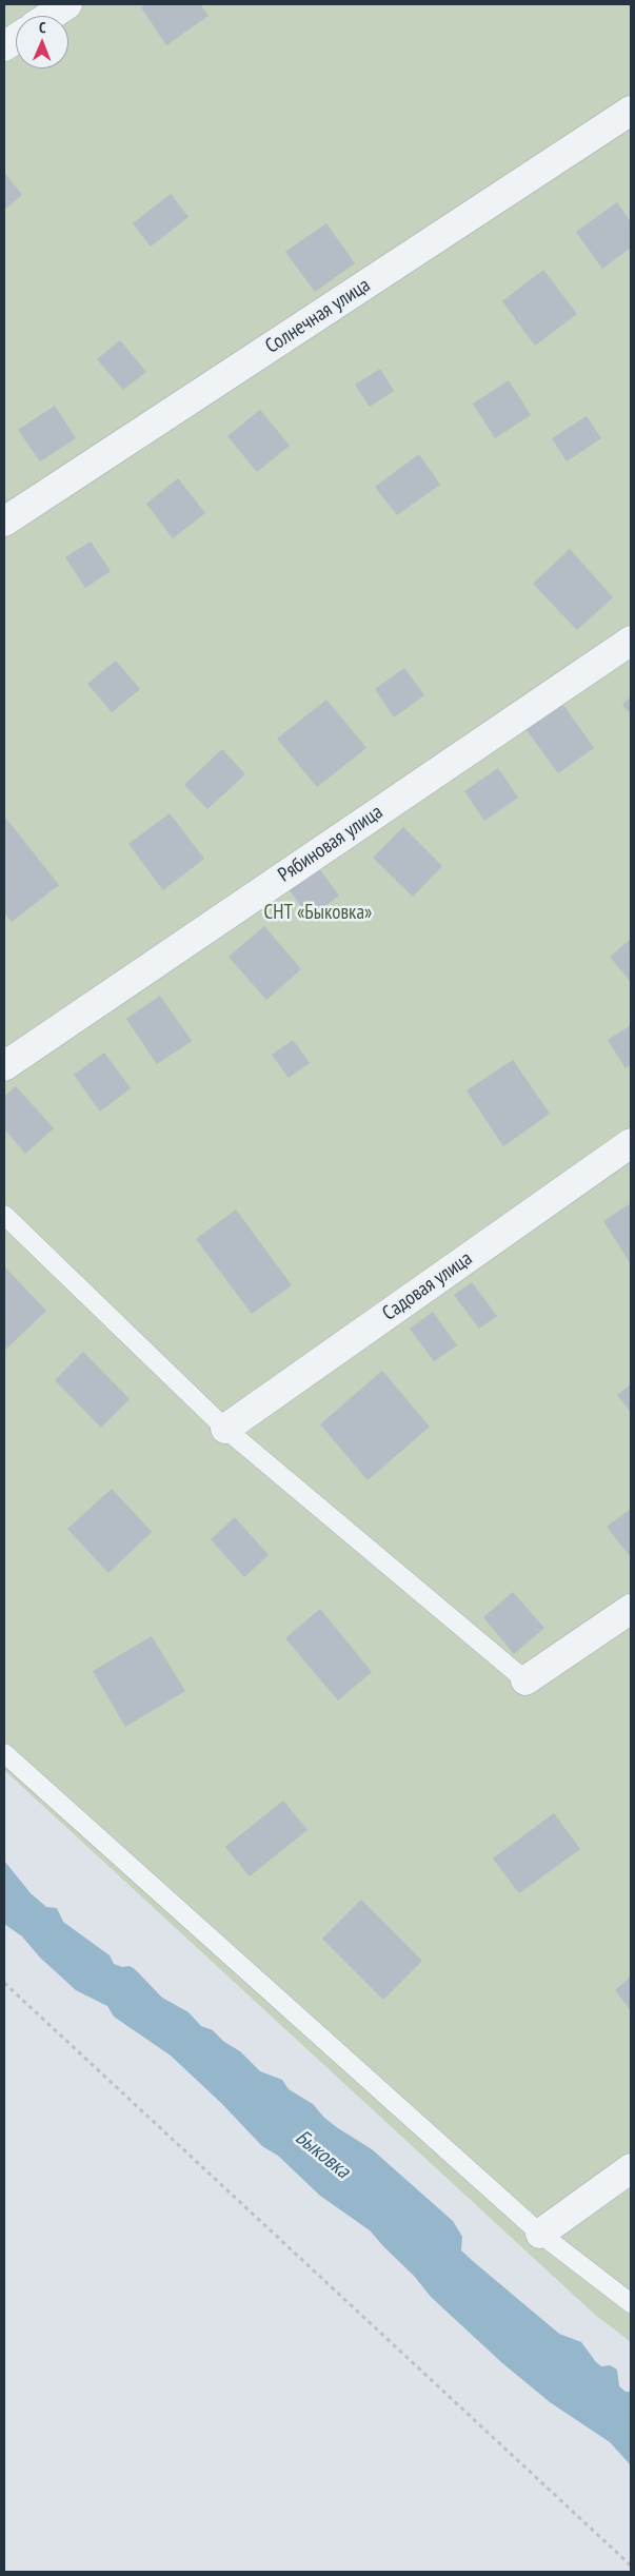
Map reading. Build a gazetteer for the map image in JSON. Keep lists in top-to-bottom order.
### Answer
{
  "streets": {
    "street": ["Солнечная улица", "Рябиновая улица", "Садовая улица"]
  },
  "water": ["Быковка"],
  "parks": ["СНТ «Быковка»"],
  "north": "top"
}
